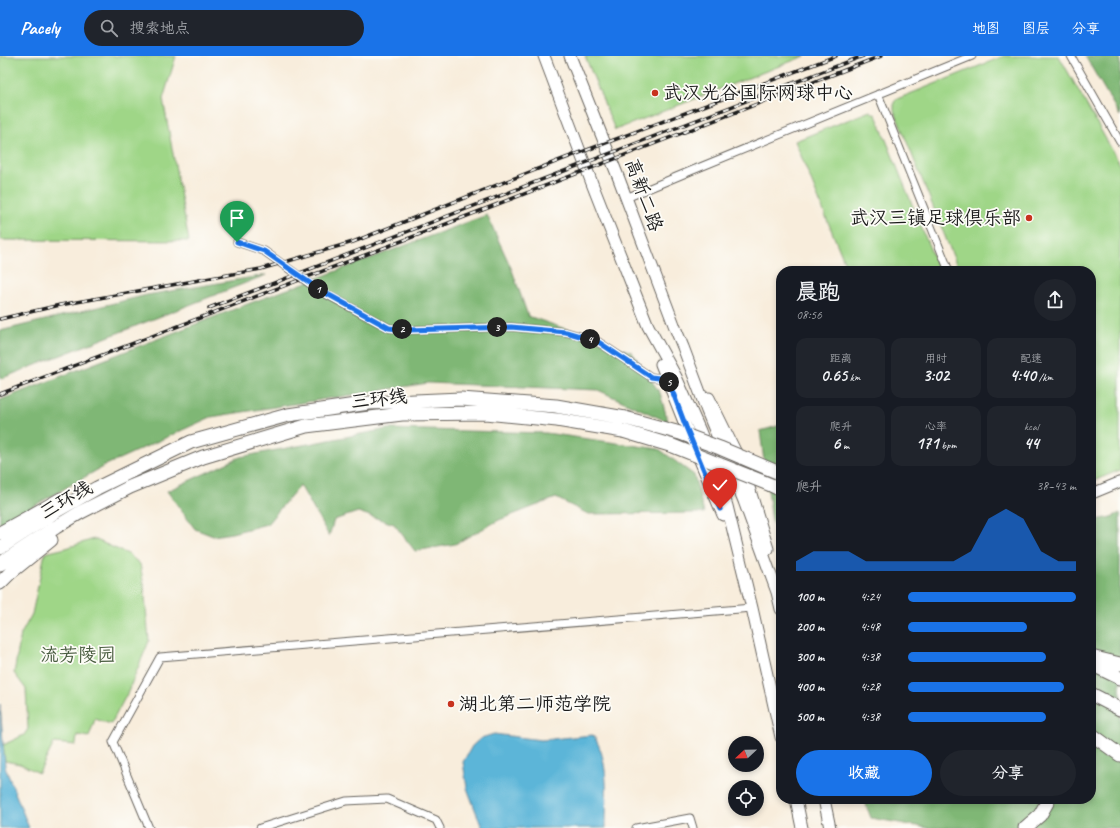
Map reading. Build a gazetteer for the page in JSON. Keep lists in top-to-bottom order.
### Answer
{
  "streets": {
    "highway": ["三环线"],
    "main road": ["高新二路"]
  },
  "parks": ["流芳陵园"],
  "places": ["武汉光谷国际网球中心", "武汉三镇足球俱乐部", "湖北第二师范学院"],
  "north": "left",
  "page": {
    "header": "Pacely",
    "search": "搜索地点",
    "nav": ["地图", "图层", "分享"],
    "heading": ["晨跑", "08:56"],
    "pins": [
      "1",
      "3",
      "2",
      "4",
      "5"
    ],
    "stats": [
      ["距离", "0.65 km"],
      ["用时", "3:02"],
      ["配速", "4:40 /km"],
      ["爬升", "6 m"],
      ["心率", "171 bpm"],
      ["kcal", "44"]
    ],
    "chart": ["爬升", "38–43 m"],
    "list": [
      {
        "name": "100 m",
        "note": "4:24"
      },
      {
        "name": "200 m",
        "note": "4:48"
      },
      {
        "name": "300 m",
        "note": "4:38"
      },
      {
        "name": "400 m",
        "note": "4:28"
      },
      {
        "name": "500 m",
        "note": "4:38"
      }
    ],
    "buttons": ["收藏", "分享"]
  }
}
